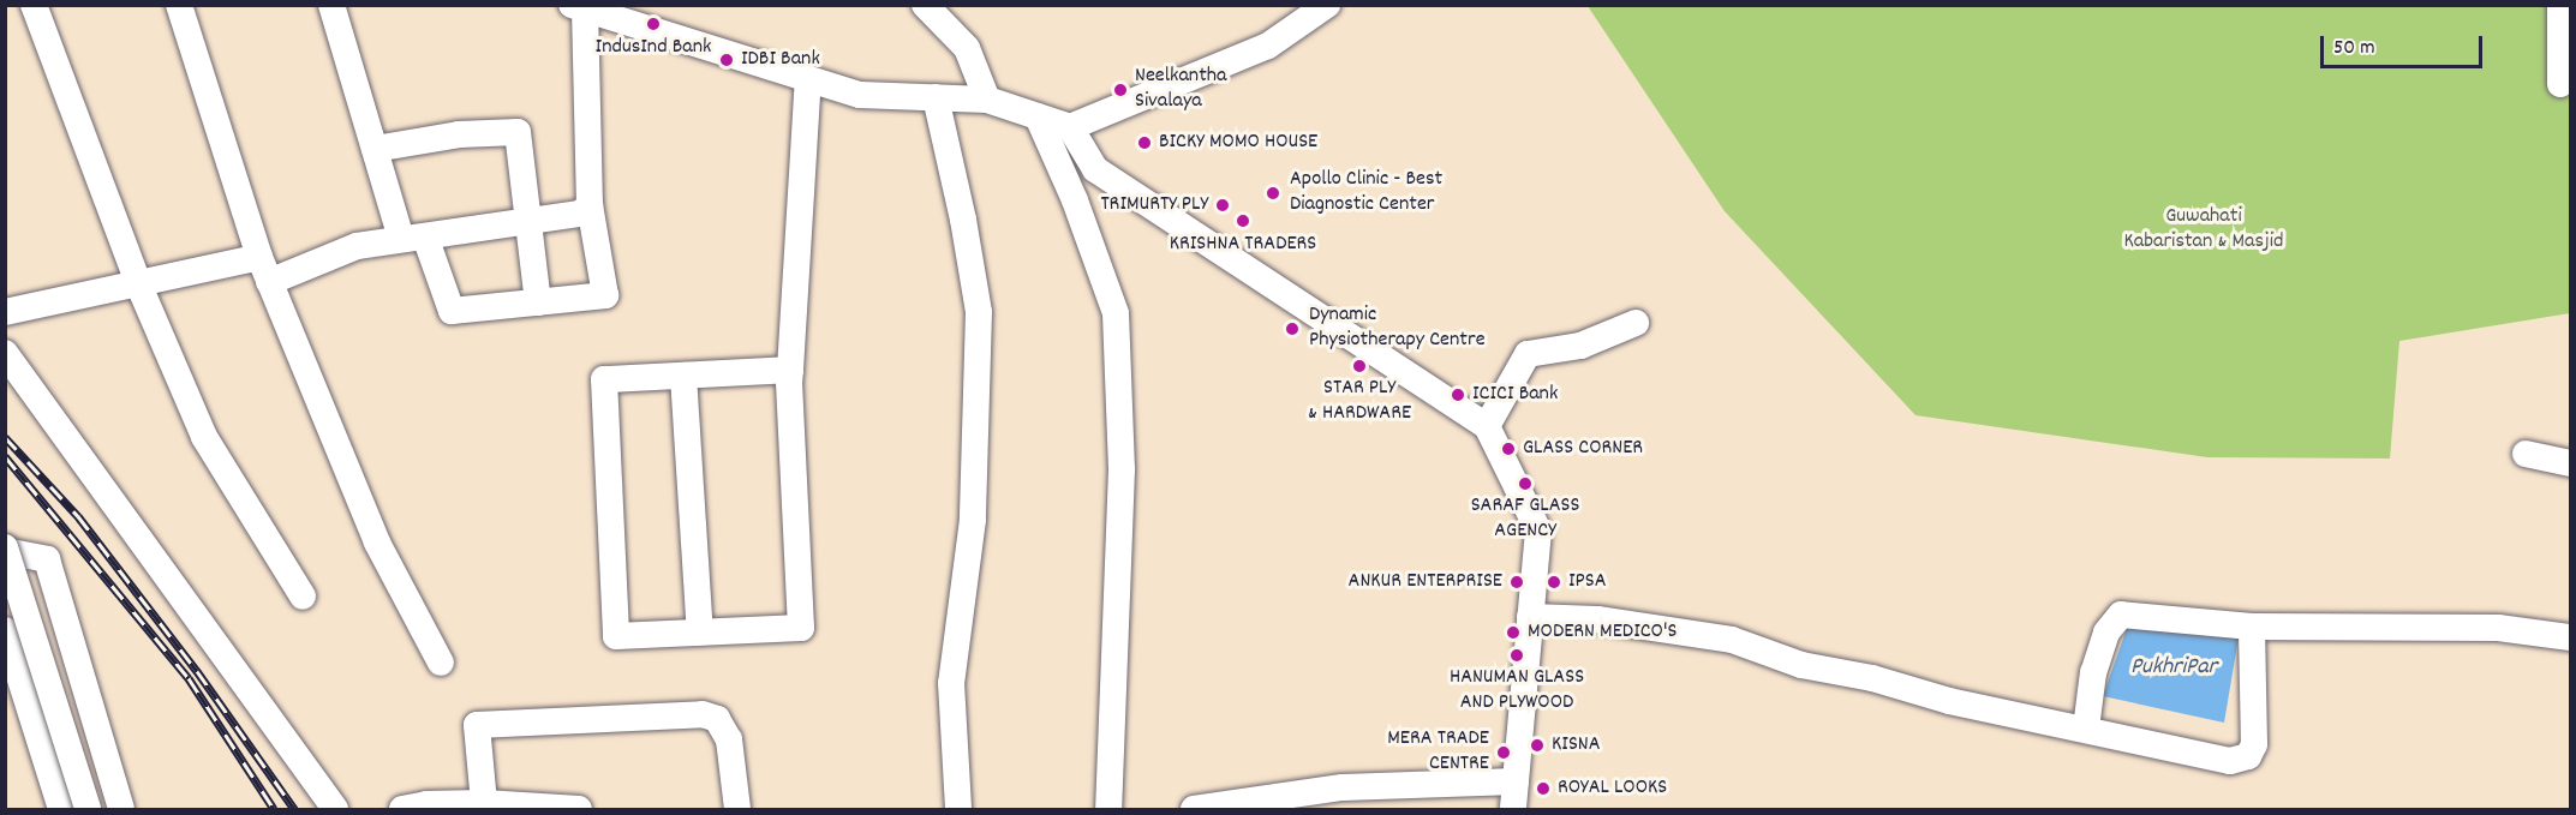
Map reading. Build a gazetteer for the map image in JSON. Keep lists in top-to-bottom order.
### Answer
{
  "water": ["PukhriPar"],
  "parks": ["Guwahati Kabaristan & Masjid"],
  "places": [
    "IndusInd Bank",
    "IDBI Bank",
    "Neelkantha Sivalaya",
    "BICKY MOMO HOUSE",
    "Apollo Clinic - Best Diagnostic Center",
    "TRIMURTY PLY",
    "KRISHNA TRADERS",
    "Dynamic Physiotherapy Centre",
    "STAR PLY & HARDWARE",
    "ICICI Bank",
    "GLASS CORNER",
    "SARAF GLASS AGENCY",
    "ANKUR ENTERPRISE",
    "IPSA",
    "MODERN MEDICO'S",
    "HANUMAN GLASS AND PLYWOOD",
    "KISNA",
    "MERA TRADE CENTRE",
    "ROYAL LOOKS"
  ],
  "scale_bar": "50 m"
}
